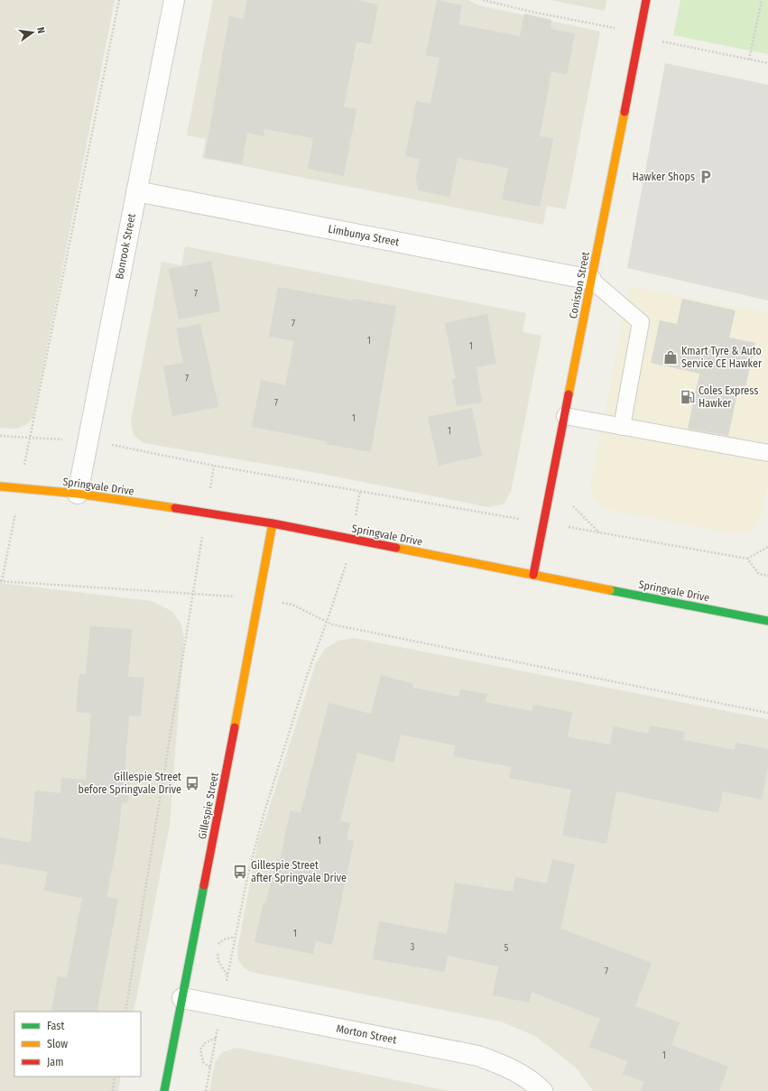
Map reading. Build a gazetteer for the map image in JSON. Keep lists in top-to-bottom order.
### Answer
{
  "streets": {
    "street": [
      "Limbunya Street",
      "Bonrook Street",
      "Coniston Street",
      "Springvale Drive",
      "Gillespie Street",
      "Morton Street"
    ]
  },
  "crossings": [
    ["Limbunya Street", "Bonrook Street"],
    ["Limbunya Street", "Coniston Street"],
    ["Bonrook Street", "Springvale Drive"],
    ["Coniston Street", "Springvale Drive"],
    ["Springvale Drive", "Gillespie Street"],
    ["Gillespie Street", "Morton Street"]
  ],
  "places": {
    "parking": ["Hawker Shops"],
    "shop": ["Kmart Tyre & Auto Service CE Hawker"],
    "fuel station": ["Coles Express Hawker"],
    "bus stop": ["Gillespie Street before Springvale Drive", "Gillespie Street after Springvale Drive"]
  },
  "house_numbers": [
    "7",
    "7",
    "1",
    "1",
    "7",
    "7",
    "1",
    "1",
    "1",
    "1",
    "3",
    "5",
    "7",
    "1"
  ],
  "legend": ["Fast", "Slow", "Jam"],
  "north": "right"
}
